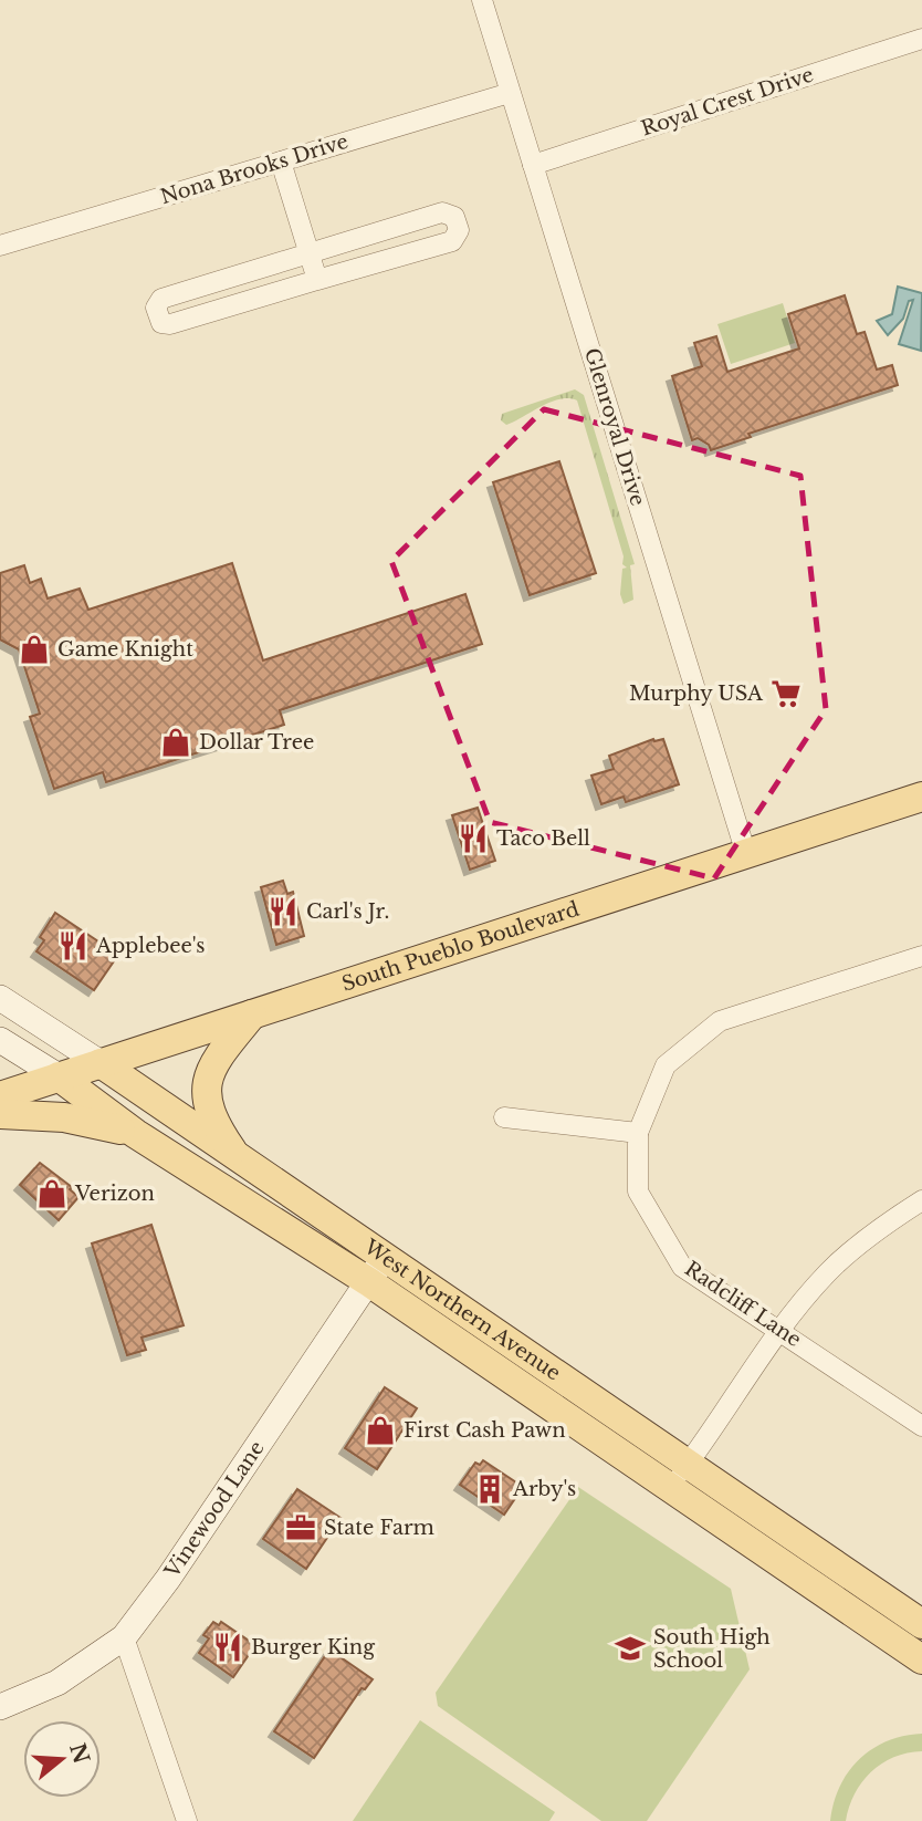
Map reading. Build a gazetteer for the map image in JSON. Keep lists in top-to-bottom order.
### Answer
{
  "streets": {
    "main road": ["South Pueblo Boulevard", "West Northern Avenue"],
    "street": [
      "Royal Crest Drive",
      "Nona Brooks Drive",
      "Glenroyal Drive",
      "Radcliff Lane",
      "Vinewood Lane"
    ]
  },
  "crossings": [
    ["Royal Crest Drive", "Glenroyal Drive"],
    ["Nona Brooks Drive", "Glenroyal Drive"],
    ["Glenroyal Drive", "South Pueblo Boulevard"],
    ["South Pueblo Boulevard", "West Northern Avenue"],
    ["West Northern Avenue", "Vinewood Lane"]
  ],
  "places": {
    "shop": [
      "Game Knight",
      "Dollar Tree",
      "Verizon",
      "First Cash Pawn"
    ],
    "supermarket": ["Murphy USA"],
    "restaurant": [
      "Taco Bell",
      "Carl's Jr.",
      "Applebee's",
      "Burger King"
    ],
    "building": ["Arby's"],
    "office": ["State Farm"],
    "school or university": ["South High School"]
  },
  "north": "right"
}
